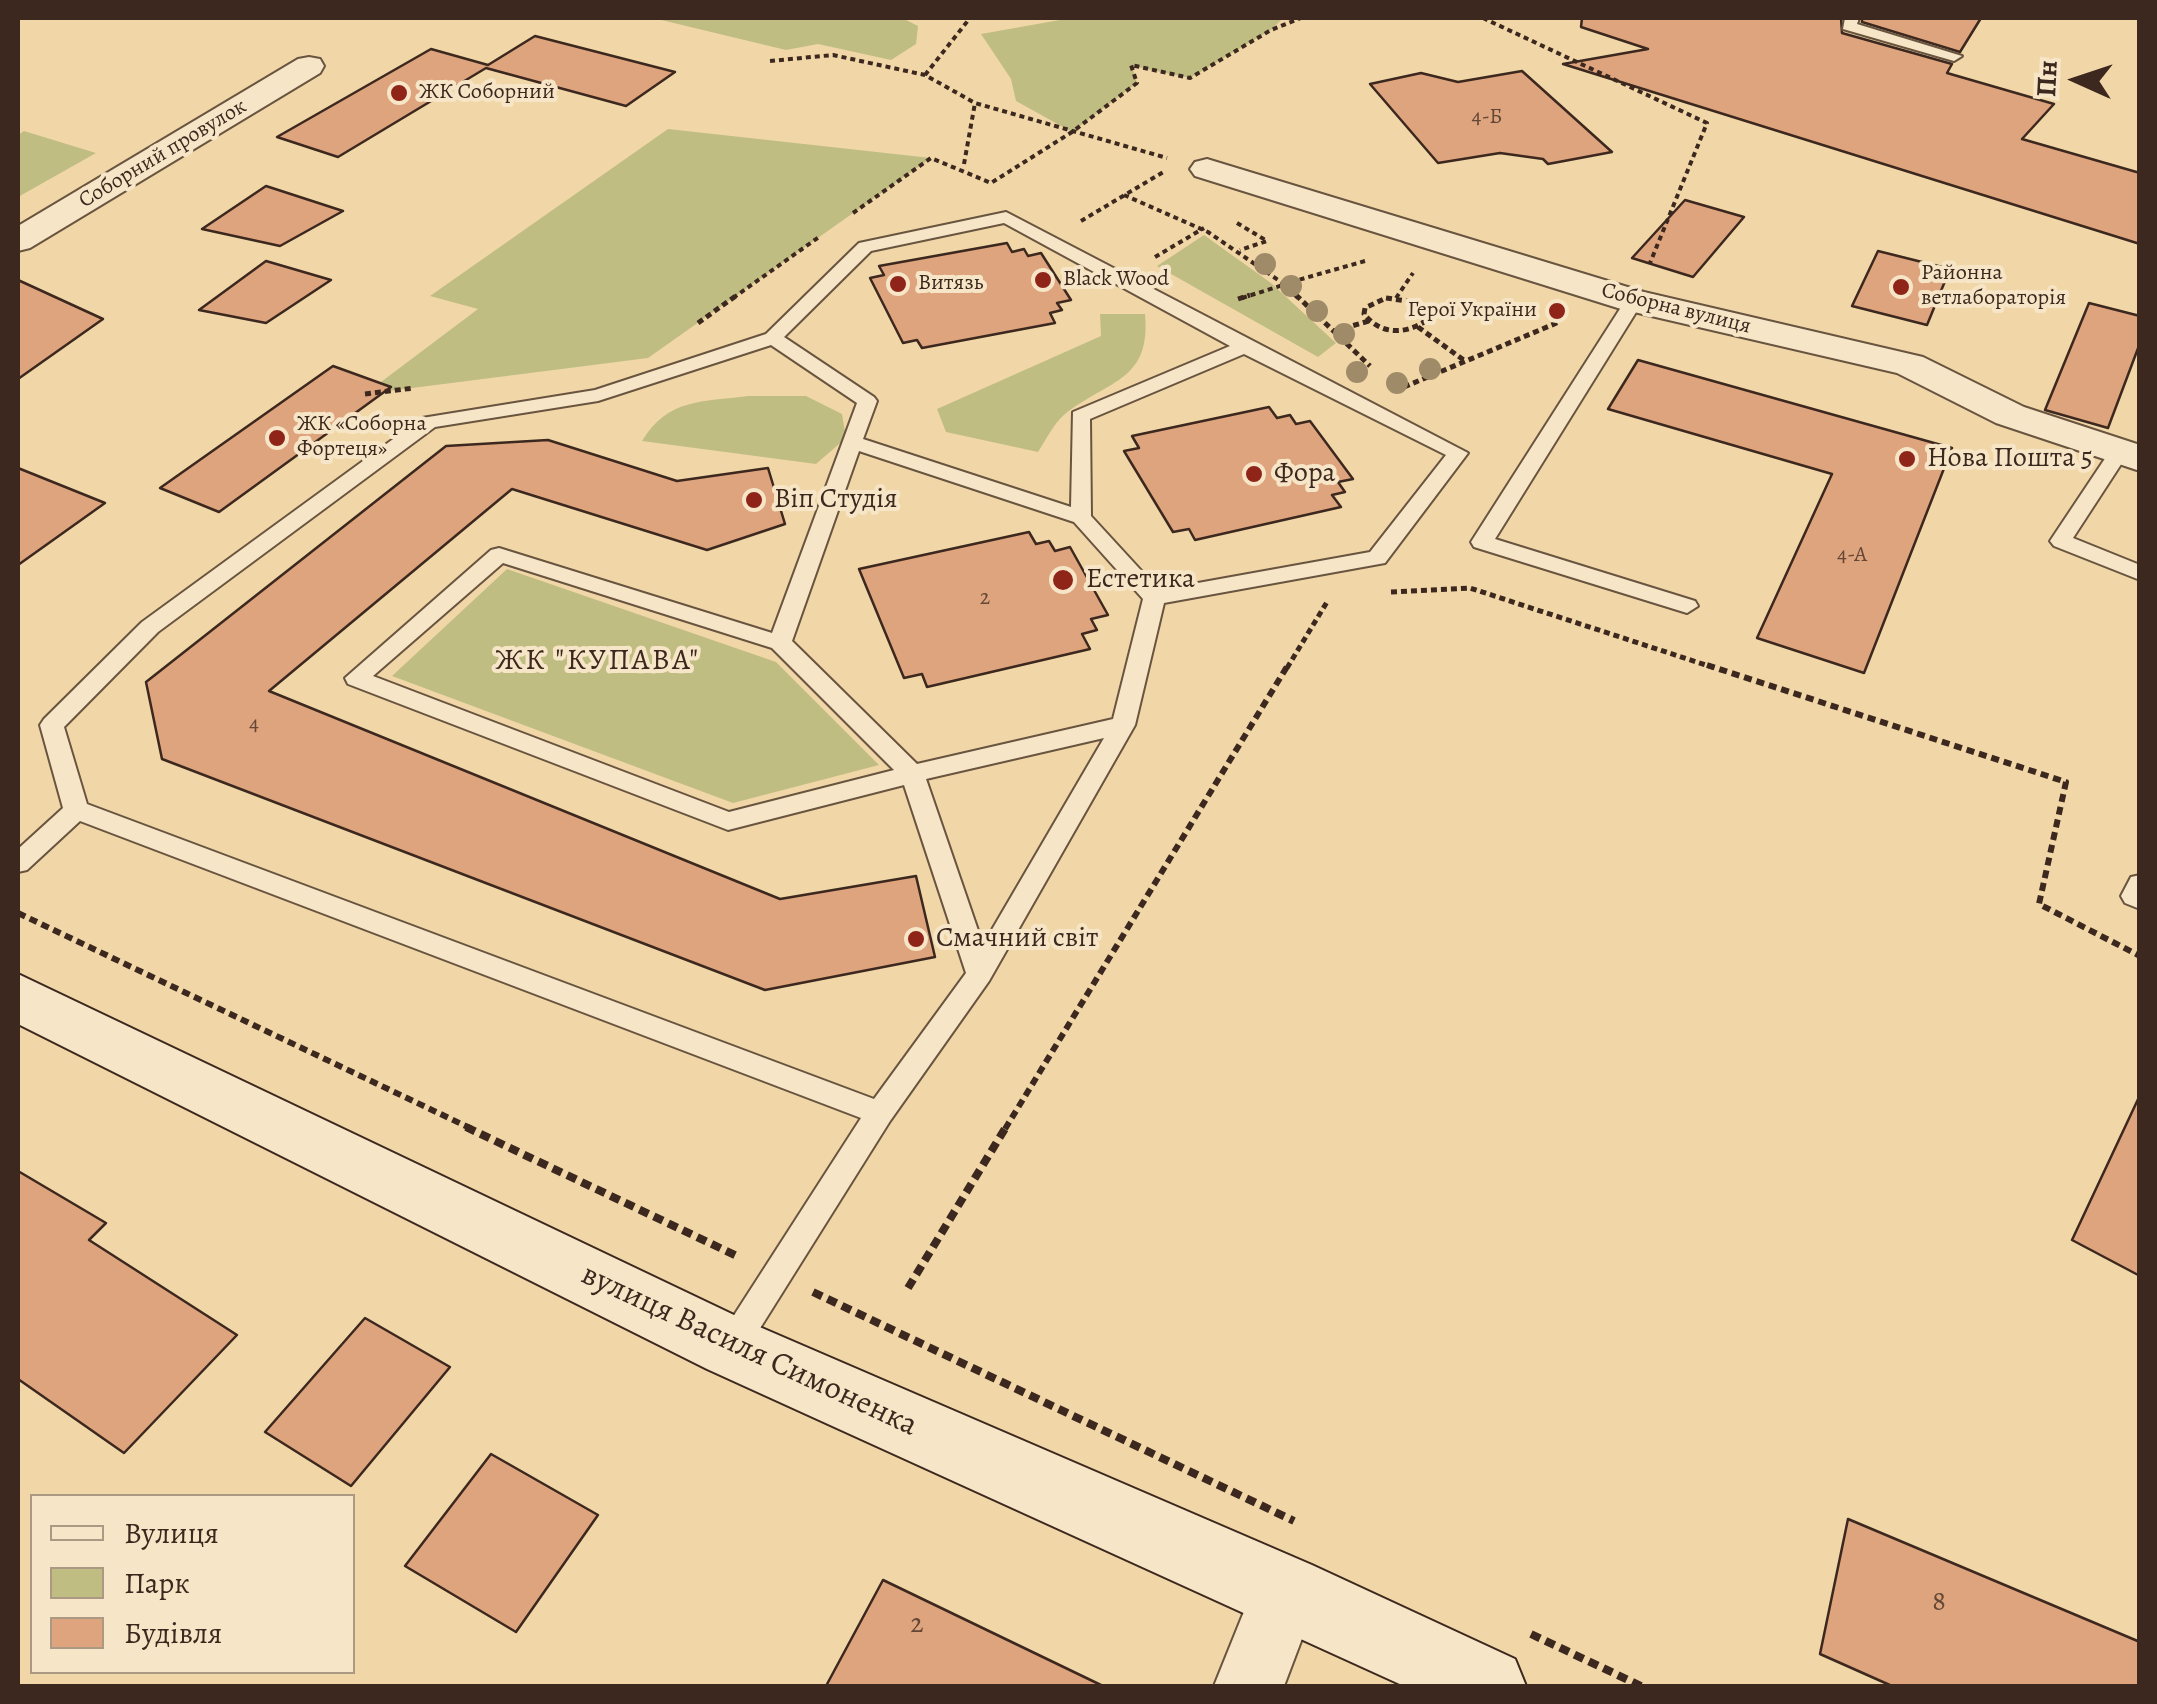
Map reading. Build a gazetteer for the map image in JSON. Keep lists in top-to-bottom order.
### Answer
{
  "streets": {
    "street": ["Соборний провулок", "Соборна вулиця", "вулиця Василя Симоненка"]
  },
  "districts": ["ЖК \"КУПАВА\""],
  "places": [
    "ЖК Соборний",
    "Black Wood",
    "Витязь",
    "Районна ветлабораторія",
    "Герої України",
    "ЖК «Соборна Фортеця»",
    "Нова Пошта 5",
    "Фора",
    "Віп Студія",
    "Естетика",
    "Смачний світ"
  ],
  "house_numbers": [
    "4-Б",
    "4-А",
    "2",
    "4",
    "8",
    "2"
  ],
  "legend": ["Вулиця", "Парк", "Будівля"],
  "north": "left"
}
